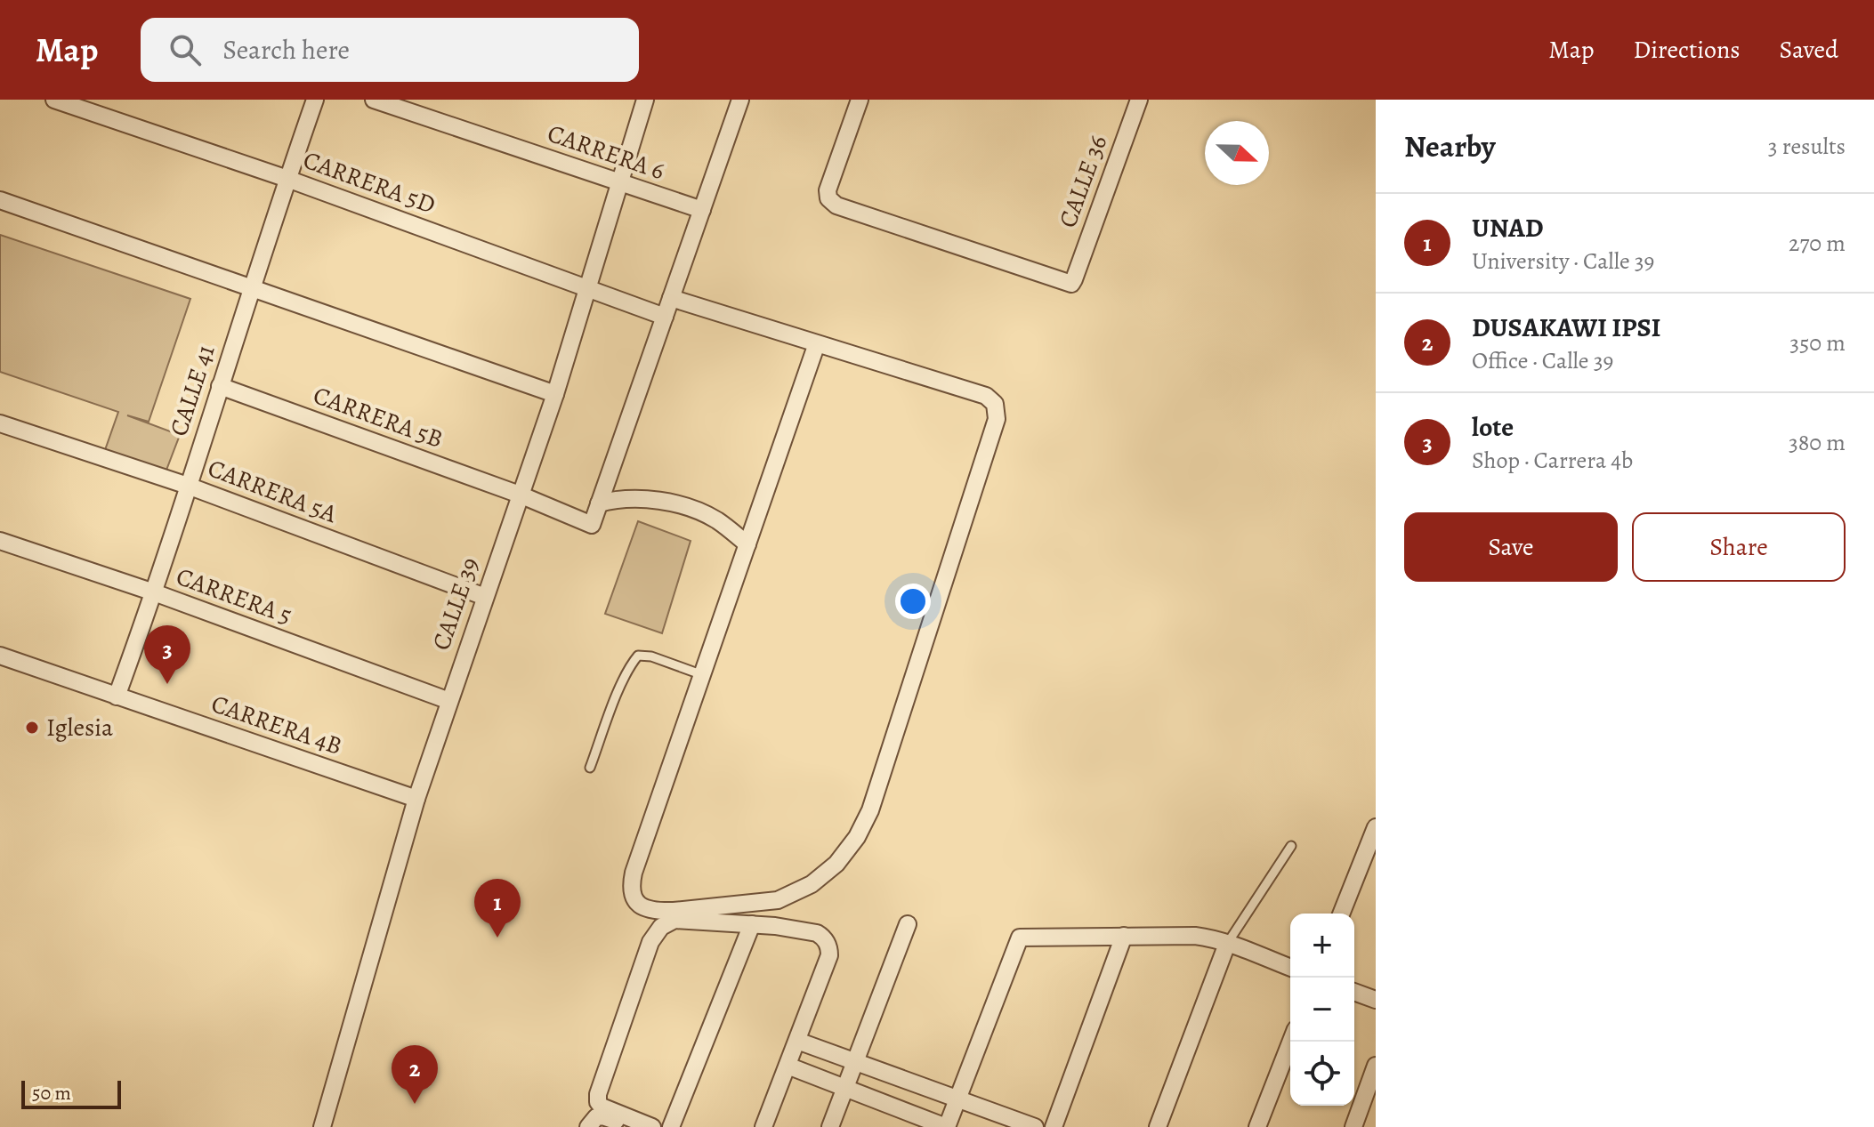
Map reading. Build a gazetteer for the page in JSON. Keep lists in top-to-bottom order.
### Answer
{
  "streets": {
    "street": [
      "CARRERA 6",
      "CALLE 36",
      "CARRERA 5D",
      "CALLE 41",
      "CARRERA 5B",
      "CARRERA 5A",
      "CARRERA 5",
      "CALLE 39",
      "CARRERA 4B"
    ]
  },
  "crossings": [
    ["CARRERA 6", "CALLE 39"],
    ["CARRERA 5D", "CALLE 41"],
    ["CARRERA 5D", "CALLE 39"],
    ["CALLE 41", "CARRERA 5B"],
    ["CALLE 41", "CARRERA 5A"],
    ["CALLE 41", "CARRERA 5"],
    ["CALLE 41", "CARRERA 4B"],
    ["CARRERA 5B", "CALLE 39"],
    ["CARRERA 5A", "CALLE 39"],
    ["CARRERA 5", "CALLE 39"],
    ["CALLE 39", "CARRERA 4B"]
  ],
  "places": ["Iglesia"],
  "scale_bar": "50 m",
  "north": "right",
  "page": {
    "header": "Map",
    "search": "Search here",
    "nav": ["Map", "Directions", "Saved"],
    "heading": ["Nearby", "3 results"],
    "list": [
      {
        "mark": "1",
        "name": "UNAD",
        "note": "University · Calle 39",
        "value": "270 m"
      },
      {
        "mark": "2",
        "name": "DUSAKAWI IPSI",
        "note": "Office · Calle 39",
        "value": "350 m"
      },
      {
        "mark": "3",
        "name": "lote",
        "note": "Shop · Carrera 4b",
        "value": "380 m"
      }
    ],
    "buttons": ["Save", "Share"],
    "pins": ["3", "1", "2"],
    "map_buttons": ["+", "−"],
    "scale": "50 m"
  }
}
